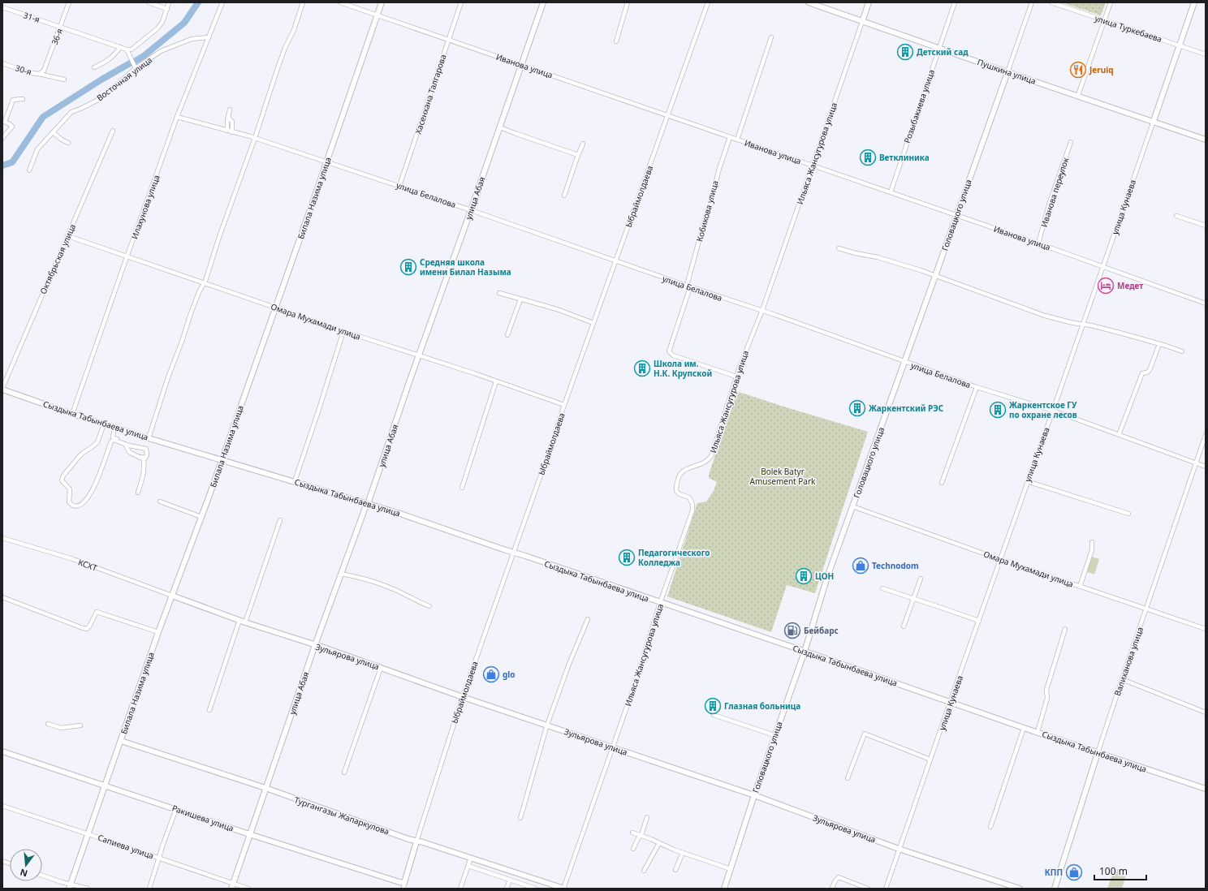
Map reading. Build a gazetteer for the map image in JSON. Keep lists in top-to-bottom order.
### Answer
{
  "streets": {
    "street": [
      "31-я",
      "улица Туркебаева",
      "36-я",
      "Иванова улица",
      "30-я",
      "Пушкина улица",
      "Восточная улица",
      "Хасенхана Талгарова",
      "Розыбакиева улица",
      "Ильяса Жансугурова улица",
      "Иванова переулок",
      "улица Белалова",
      "Ыбраймолдаева",
      "Билала Назима улица",
      "улица Абая",
      "Илахунова улица",
      "улица Кунаева",
      "Кобикова улица",
      "Головацкого улица",
      "Октябрьская улица",
      "Омара Мухамади улица",
      "Сыздыка Табынбаева улица",
      "КСХТ",
      "Зульярова улица",
      "Валиханова улица",
      "Тургангазы Жапаркулова",
      "Ракишева улица",
      "Сапиева улица"
    ]
  },
  "crossings": [
    ["31-я", "36-я"],
    ["улица Туркебаева", "улица Кунаева"],
    ["36-я", "30-я"],
    ["Иванова улица", "Хасенхана Талгарова"],
    ["Иванова улица", "Розыбакиева улица"],
    ["Иванова улица", "Ильяса Жансугурова улица"],
    ["Иванова улица", "Иванова переулок"],
    ["Иванова улица", "Ыбраймолдаева"],
    ["Иванова улица", "Билала Назима улица"],
    ["Иванова улица", "улица Абая"],
    ["Иванова улица", "улица Кунаева"],
    ["Иванова улица", "Кобикова улица"],
    ["Иванова улица", "Головацкого улица"],
    ["Пушкина улица", "Розыбакиева улица"],
    ["Пушкина улица", "Ильяса Жансугурова улица"],
    ["Пушкина улица", "улица Кунаева"],
    ["Пушкина улица", "Головацкого улица"],
    ["Восточная улица", "Илахунова улица"],
    ["Хасенхана Талгарова", "улица Белалова"],
    ["Ильяса Жансугурова улица", "улица Белалова"],
    ["Ильяса Жансугурова улица", "Кобикова улица"],
    ["Ильяса Жансугурова улица", "Сыздыка Табынбаева улица"],
    ["Ильяса Жансугурова улица", "Зульярова улица"],
    ["Ильяса Жансугурова улица", "Тургангазы Жапаркулова"],
    ["улица Белалова", "Ыбраймолдаева"],
    ["улица Белалова", "Билала Назима улица"],
    ["улица Белалова", "улица Абая"],
    ["улица Белалова", "Илахунова улица"],
    ["улица Белалова", "улица Кунаева"],
    ["улица Белалова", "Кобикова улица"],
    ["улица Белалова", "Головацкого улица"],
    ["улица Белалова", "Валиханова улица"],
    ["Ыбраймолдаева", "Омара Мухамади улица"],
    ["Ыбраймолдаева", "Сыздыка Табынбаева улица"],
    ["Ыбраймолдаева", "Зульярова улица"],
    ["Ыбраймолдаева", "Тургангазы Жапаркулова"],
    ["Ыбраймолдаева", "Ракишева улица"],
    ["Билала Назима улица", "Омара Мухамади улица"],
    ["Билала Назима улица", "Сыздыка Табынбаева улица"],
    ["Билала Назима улица", "КСХТ"],
    ["Билала Назима улица", "Зульярова улица"],
    ["Билала Назима улица", "Тургангазы Жапаркулова"],
    ["Билала Назима улица", "Ракишева улица"],
    ["Билала Назима улица", "Сапиева улица"],
    ["улица Абая", "Омара Мухамади улица"],
    ["улица Абая", "Сыздыка Табынбаева улица"],
    ["улица Абая", "Зульярова улица"],
    ["улица Абая", "Тургангазы Жапаркулова"],
    ["улица Абая", "Ракишева улица"],
    ["улица Абая", "Сапиева улица"],
    ["Илахунова улица", "Омара Мухамади улица"],
    ["Илахунова улица", "Сыздыка Табынбаева улица"],
    ["улица Кунаева", "Омара Мухамади улица"],
    ["улица Кунаева", "Сыздыка Табынбаева улица"],
    ["улица Кунаева", "Зульярова улица"],
    ["Головацкого улица", "Омара Мухамади улица"],
    ["Головацкого улица", "Сыздыка Табынбаева улица"],
    ["Головацкого улица", "Зульярова улица"],
    ["Октябрьская улица", "Омара Мухамади улица"],
    ["Октябрьская улица", "Сыздыка Табынбаева улица"],
    ["Омара Мухамади улица", "Валиханова улица"],
    ["Сыздыка Табынбаева улица", "Валиханова улица"],
    ["КСХТ", "Зульярова улица"]
  ],
  "parks": ["Bolek Batyr Amusement Park"],
  "places": {
    "building": [
      "Детский сад",
      "Ветклиника",
      "Средняя школа имени Билал Назыма",
      "Школа им. Н.К. Крупской",
      "Жаркентский РЭС",
      "Жаркентское ГУ по охране лесов",
      "Педагогического Колледжа",
      "ЦОН",
      "Глазная больница"
    ],
    "restaurant": ["Jeruiq"],
    "hotel": ["Медет"],
    "shop": ["Technodom", "glo", "КПП"],
    "fuel station": ["Бейбарс"]
  },
  "scale_bar": "100 m",
  "north": "bottom"
}
